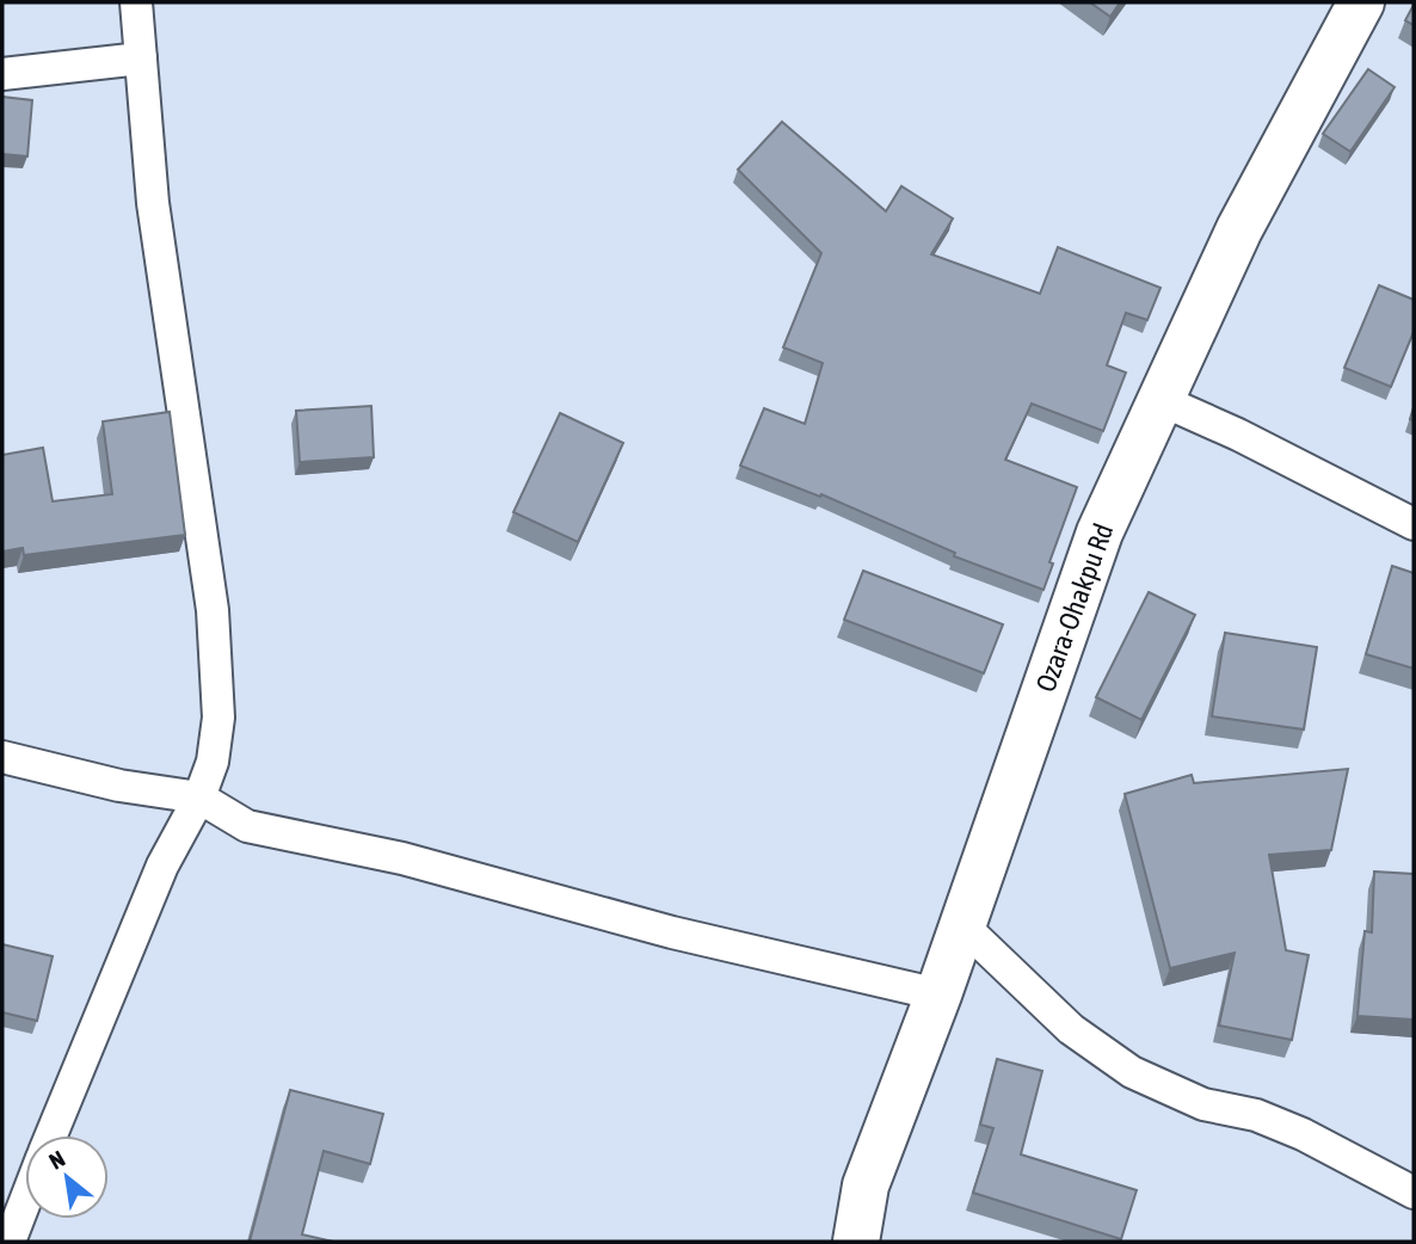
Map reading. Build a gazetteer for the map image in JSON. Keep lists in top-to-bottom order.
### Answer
{
  "streets": {
    "main road": ["Ozara-Ohakpu Rd"]
  },
  "north": "top left"
}
